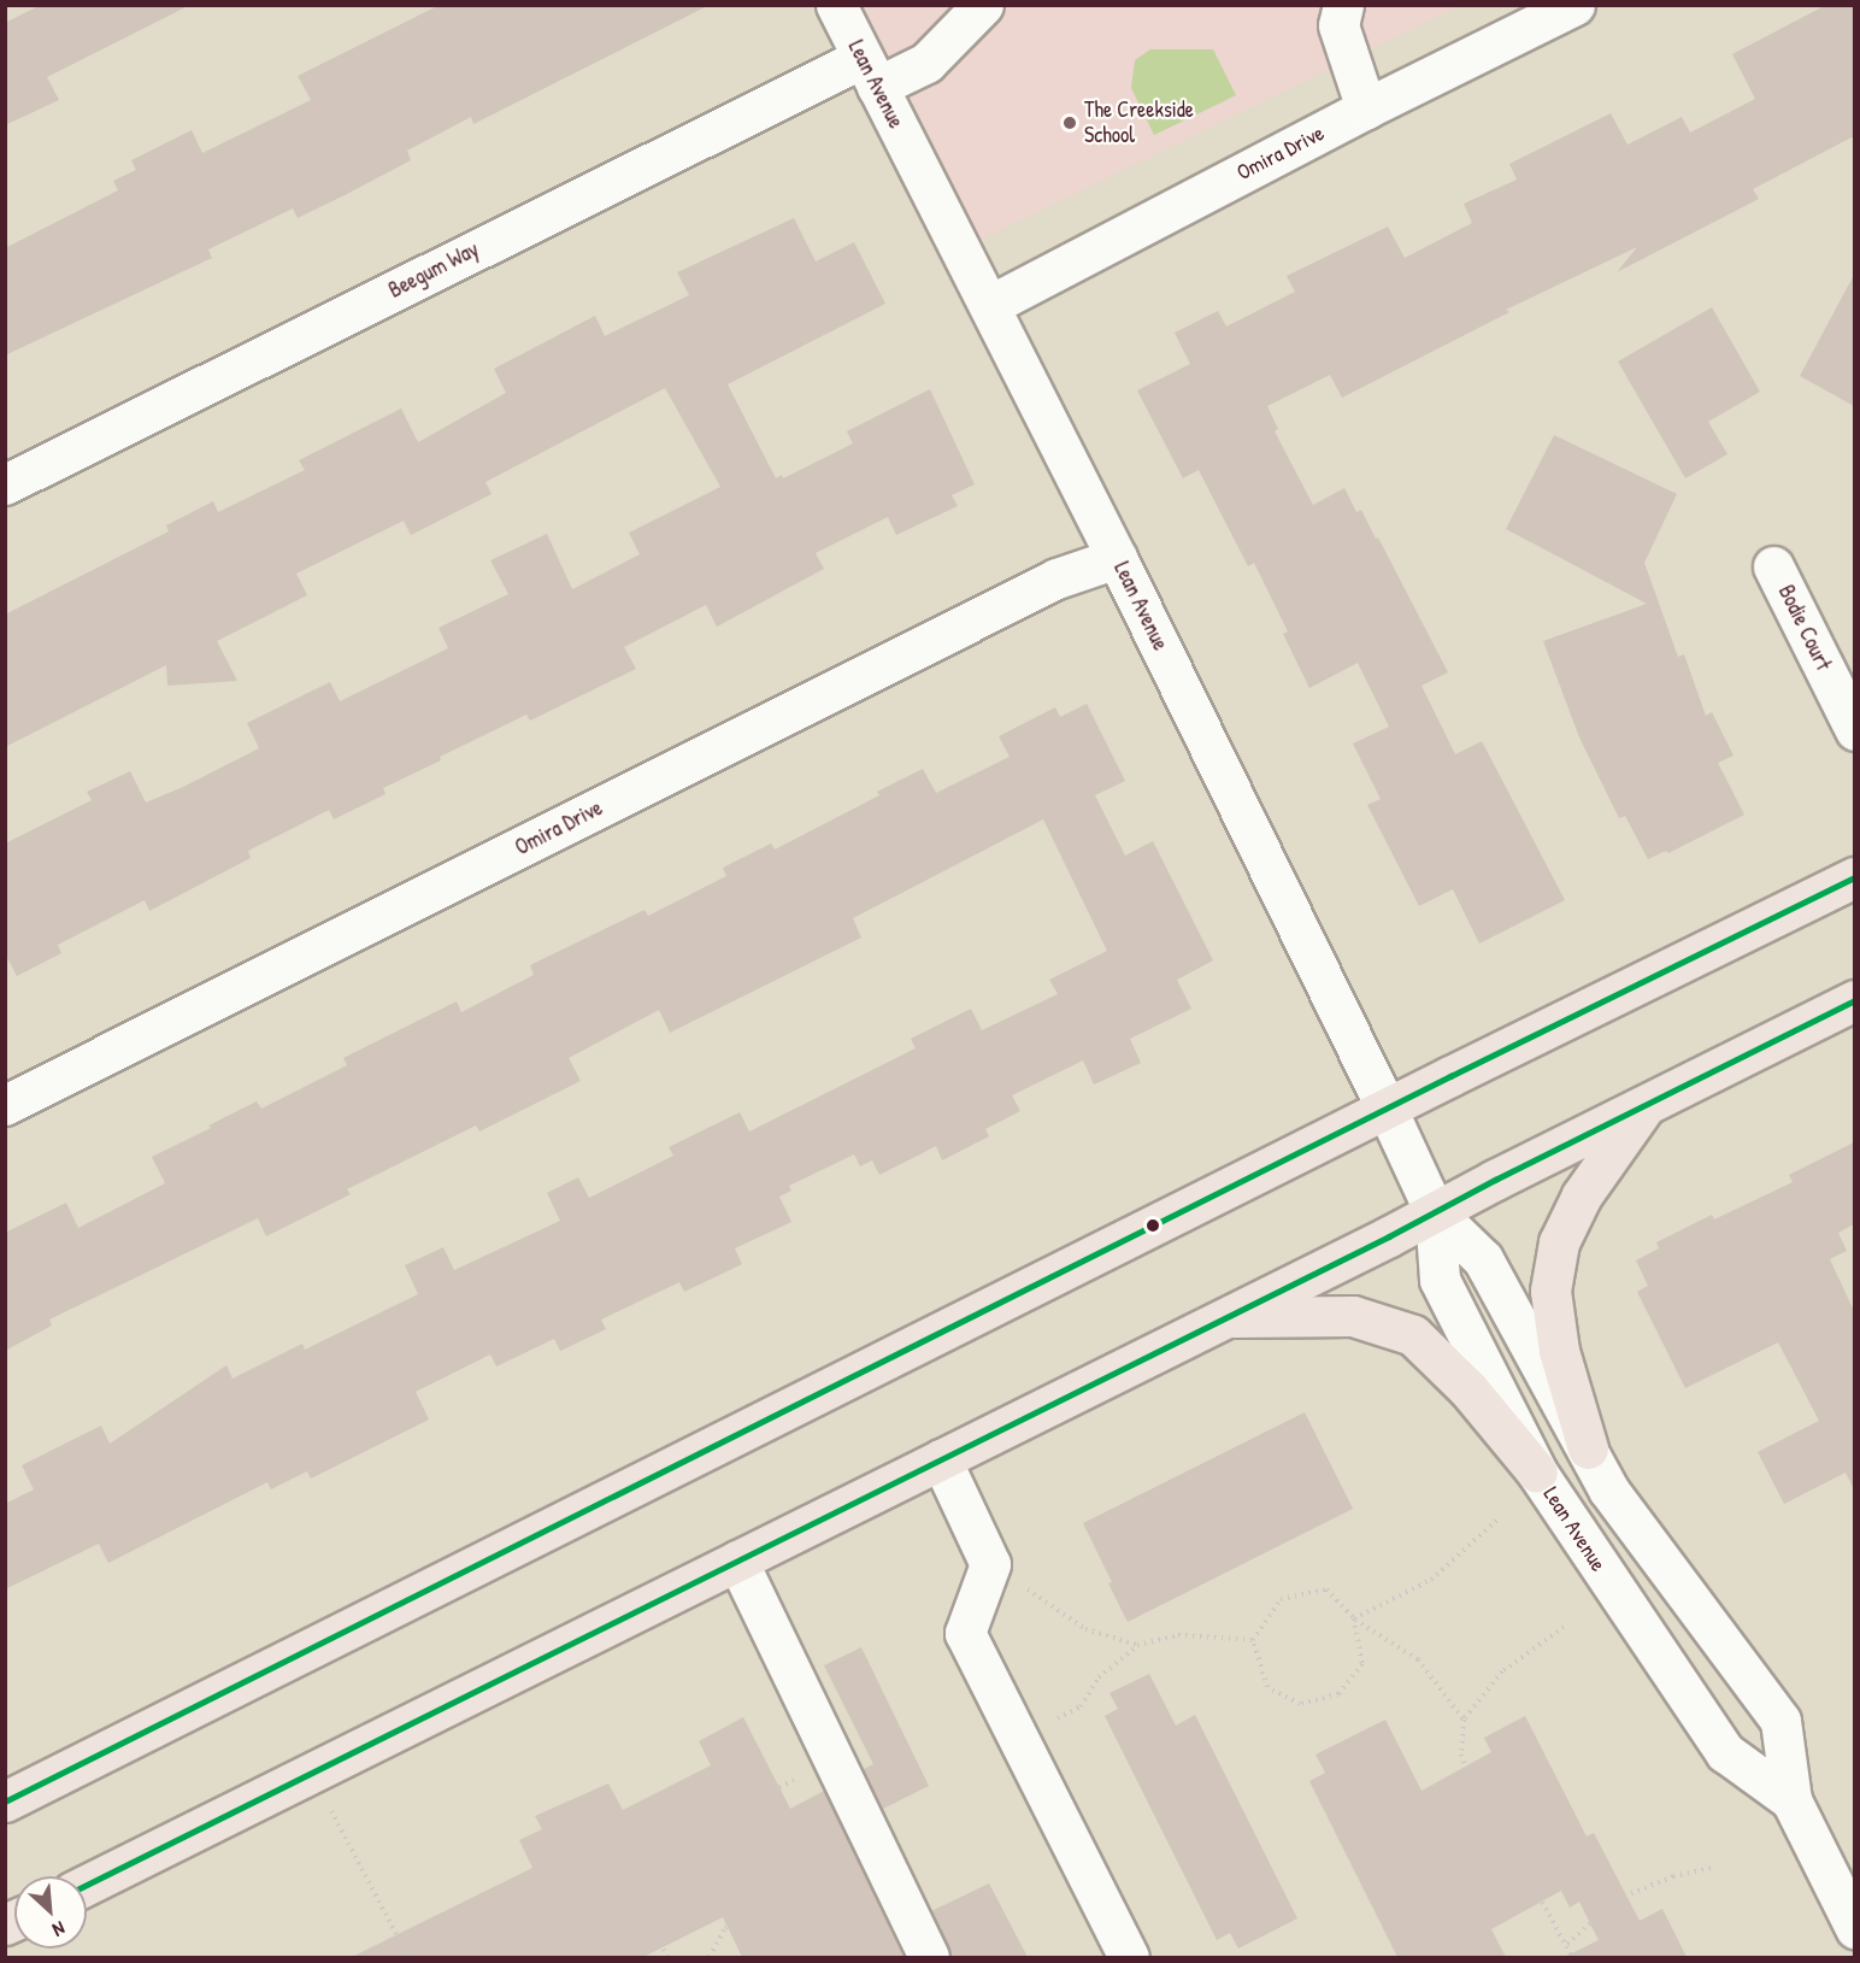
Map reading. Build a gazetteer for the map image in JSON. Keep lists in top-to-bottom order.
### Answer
{
  "streets": {
    "street": [
      "Lean Avenue",
      "Omira Drive",
      "Beegum Way",
      "Bodie Court"
    ]
  },
  "crossings": [
    ["Lean Avenue", "Omira Drive"],
    ["Lean Avenue", "Beegum Way"]
  ],
  "places": ["The Creekside School"],
  "north": "bottom right"
}
